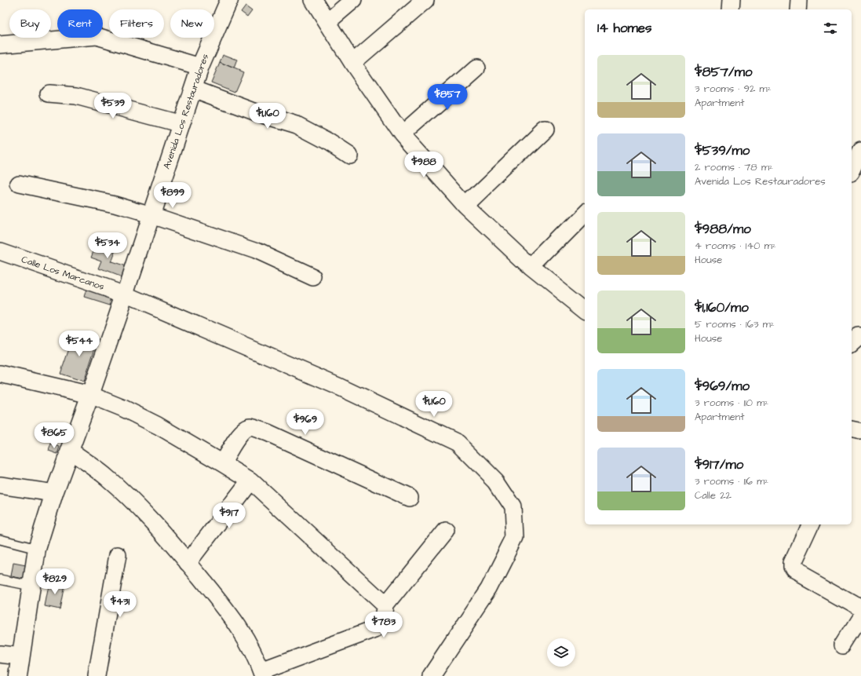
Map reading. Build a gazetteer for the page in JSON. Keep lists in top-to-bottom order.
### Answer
{
  "streets": {
    "street": ["Avenida Los Restauradores", "Calle Los Marcanos"]
  },
  "crossings": [
    ["Avenida Los Restauradores", "Calle Los Marcanos"]
  ],
  "page": {
    "chip": [
      "Buy",
      "Rent",
      "Filters",
      "New"
    ],
    "heading": "14 homes",
    "list": [
      {
        "name": "$857/mo",
        "note": "3 rooms · 92 m² · Apartment"
      },
      {
        "name": "$539/mo",
        "note": "2 rooms · 78 m² · Avenida Los Restauradores"
      },
      {
        "name": "$988/mo",
        "note": "4 rooms · 140 m² · House"
      },
      {
        "name": "$1,160/mo",
        "note": "5 rooms · 163 m² · House"
      },
      {
        "name": "$969/mo",
        "note": "3 rooms · 110 m² · Apartment"
      },
      {
        "name": "$917/mo",
        "note": "3 rooms · 116 m² · Calle 22"
      }
    ],
    "price": [
      "$857",
      "$539",
      "$1,160",
      "$988",
      "$899",
      "$534",
      "$544",
      "$1,160",
      "$969",
      "$865",
      "$917",
      "$829",
      "$431",
      "$783"
    ]
  }
}
